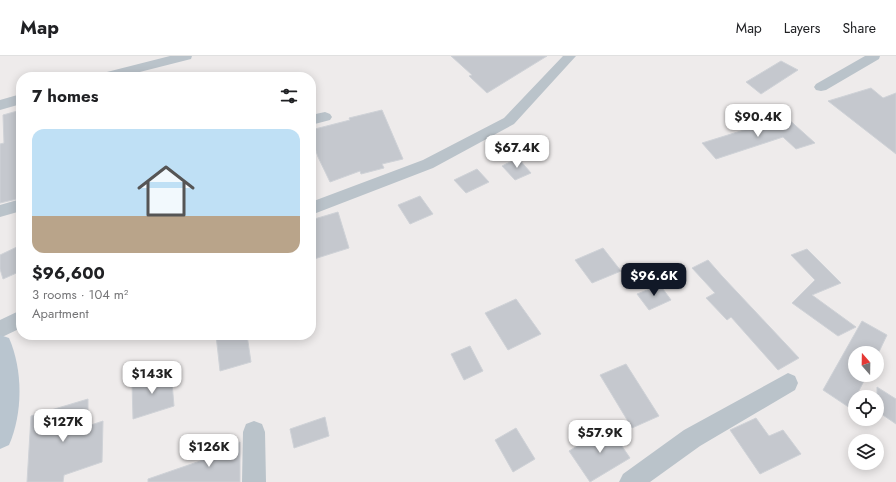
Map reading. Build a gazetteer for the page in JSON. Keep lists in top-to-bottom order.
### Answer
{
  "north": "top",
  "page": {
    "header": "Map",
    "nav": ["Map", "Layers", "Share"],
    "heading": "7 homes",
    "price": [
      "$90.4K",
      "$67.4K",
      "$96.6K",
      "$143K",
      "$127K",
      "$57.9K",
      "$126K"
    ],
    "list": [
      {
        "name": "$96,600",
        "note": "3 rooms · 104 m² · Apartment"
      }
    ]
  }
}
